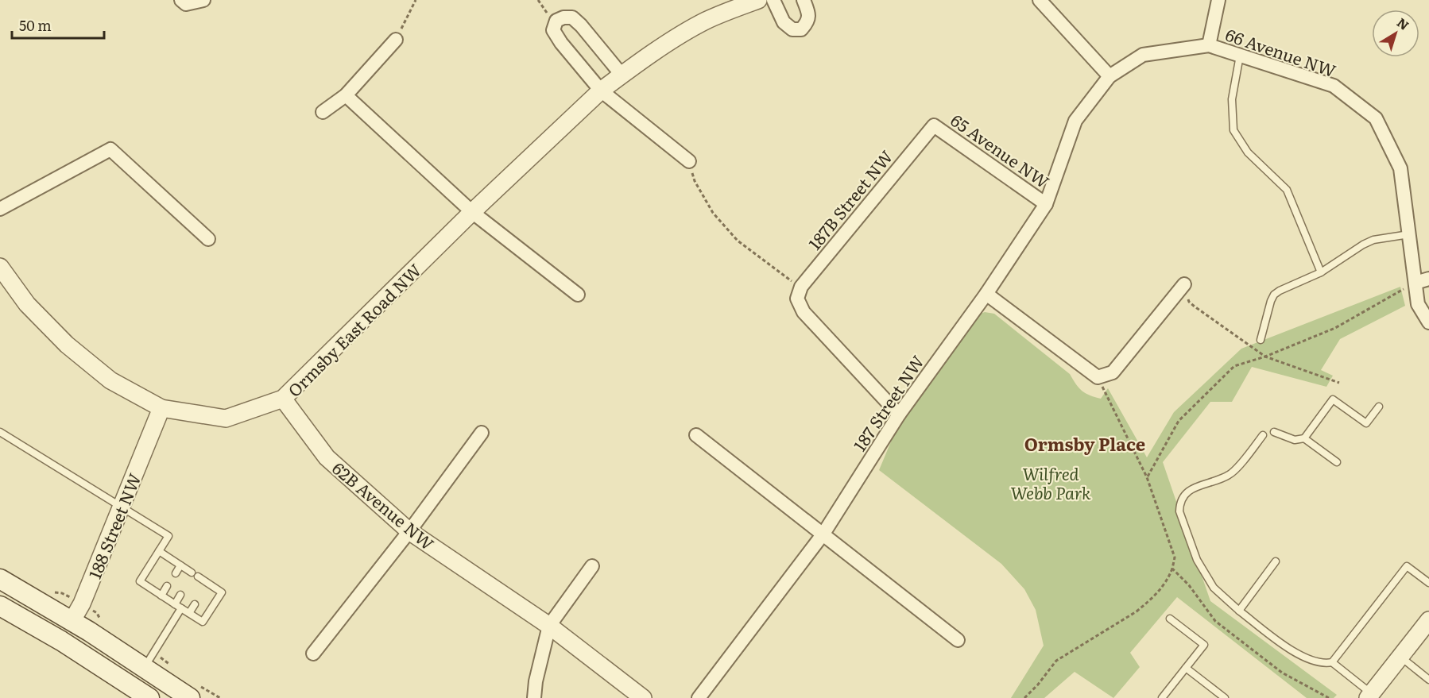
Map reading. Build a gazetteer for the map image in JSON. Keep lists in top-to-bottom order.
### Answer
{
  "streets": {
    "street": [
      "66 Avenue NW",
      "65 Avenue NW",
      "187B Street NW",
      "Ormsby East Road NW",
      "187 Street NW",
      "62B Avenue NW",
      "188 Street NW"
    ]
  },
  "crossings": [
    ["66 Avenue NW", "187 Street NW"],
    ["65 Avenue NW", "187B Street NW"],
    ["65 Avenue NW", "187 Street NW"],
    ["Ormsby East Road NW", "62B Avenue NW"],
    ["Ormsby East Road NW", "188 Street NW"]
  ],
  "districts": ["Ormsby Place"],
  "parks": ["Wilfred Webb Park"],
  "scale_bar": "50 m",
  "north": "top right"
}
